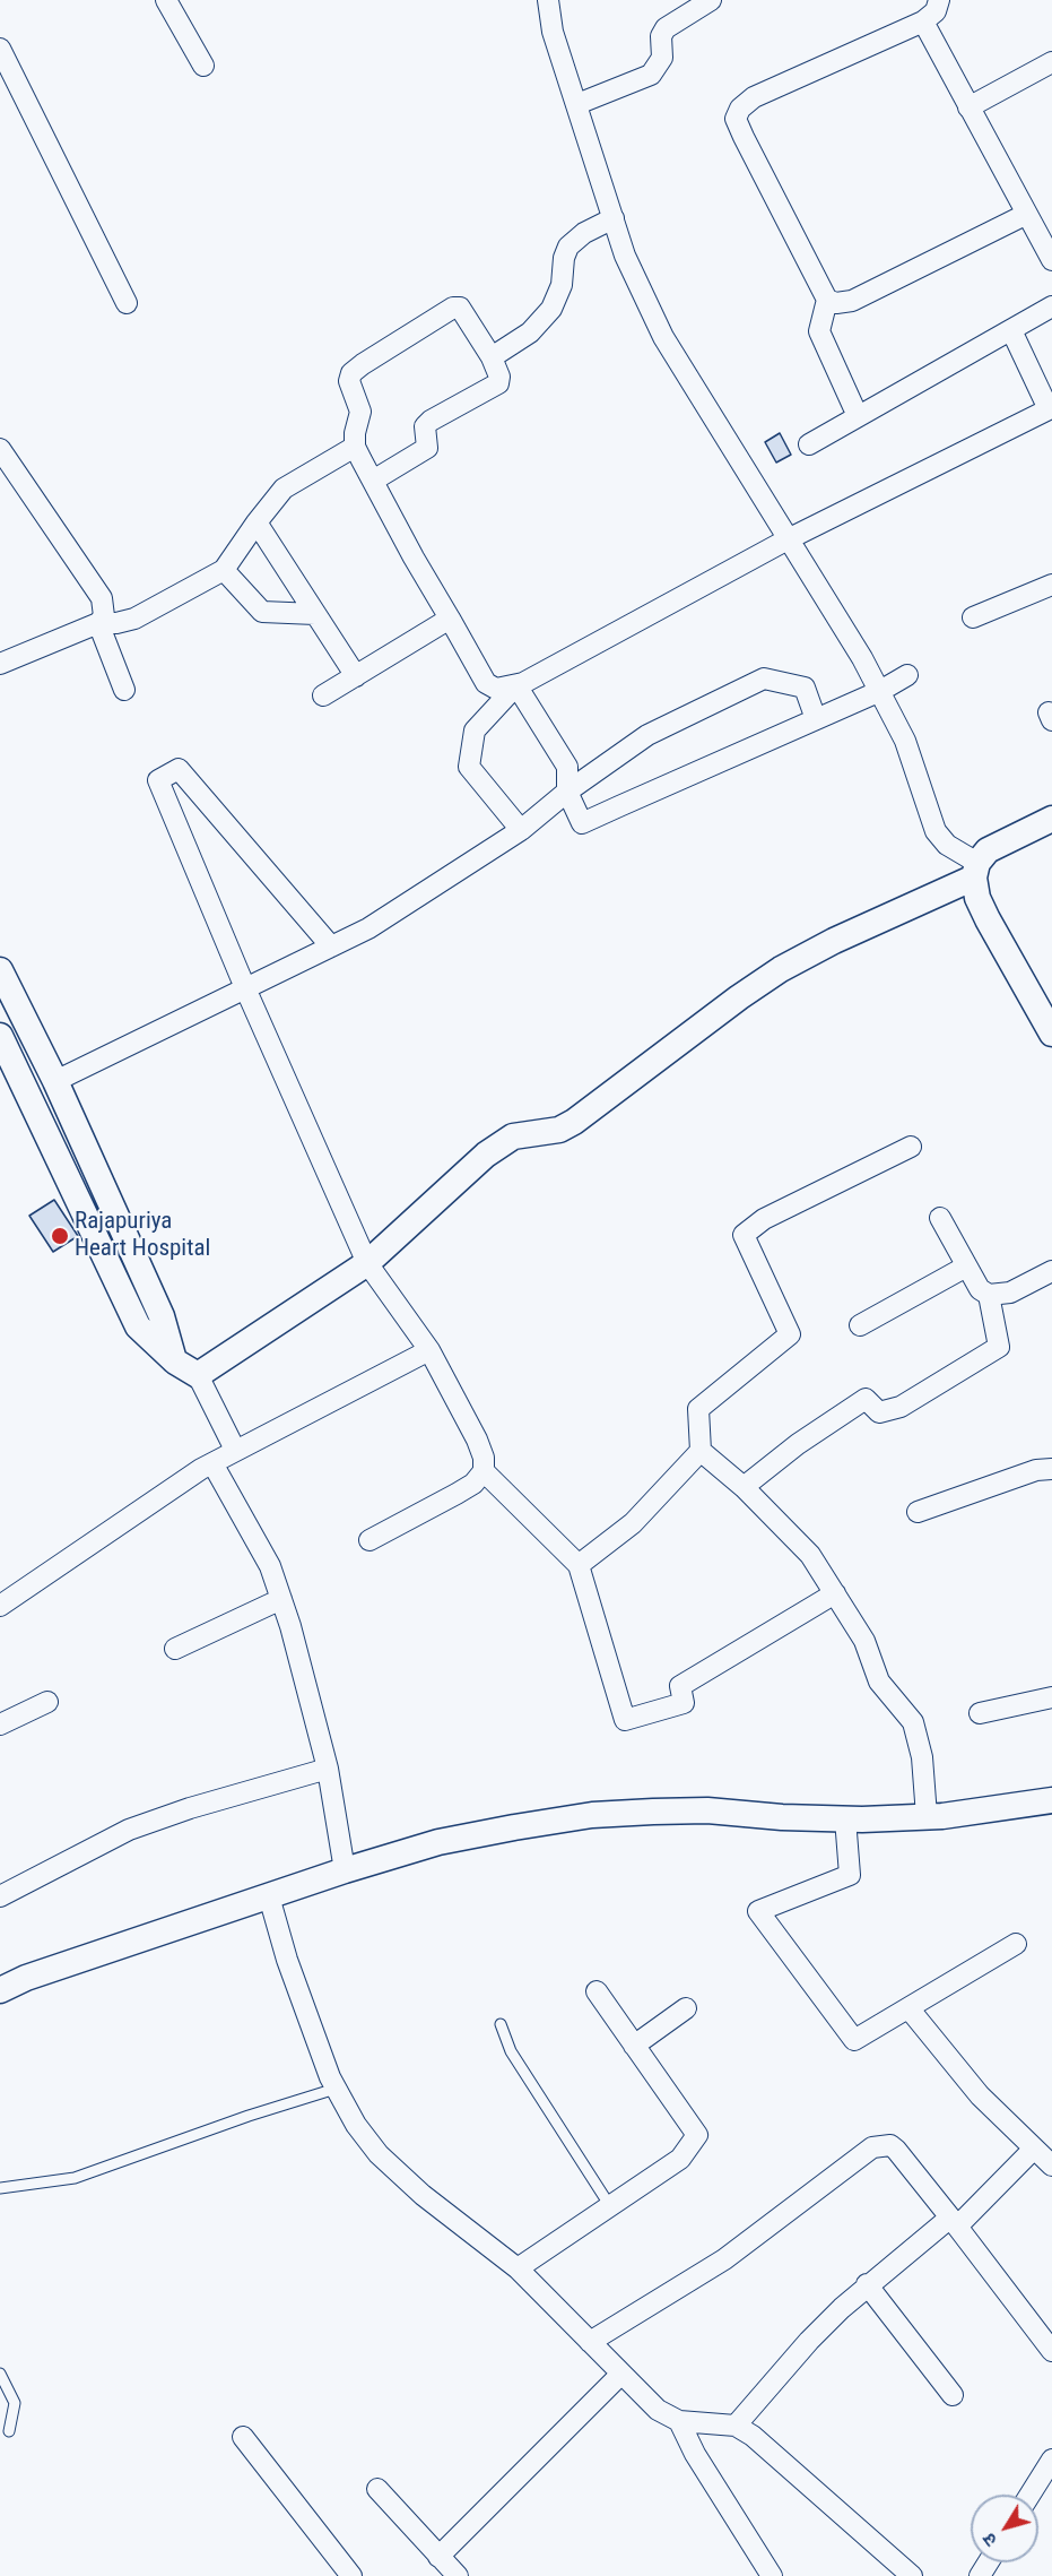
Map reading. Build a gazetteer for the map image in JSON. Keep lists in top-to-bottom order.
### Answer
{
  "places": ["Rajapuriya Heart Hospital"],
  "north": "bottom left"
}
